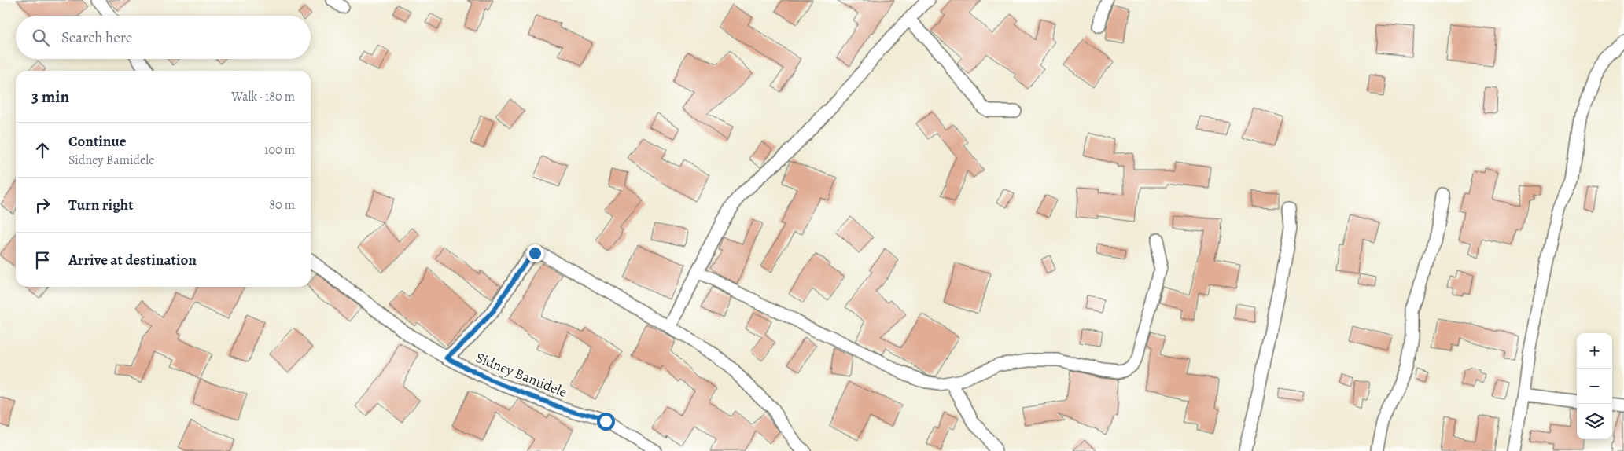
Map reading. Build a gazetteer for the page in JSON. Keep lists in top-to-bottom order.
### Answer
{
  "streets": {
    "street": ["Sidney Bamidele"]
  },
  "page": {
    "search": "Search here",
    "heading": ["3 min", "Walk · 180 m"],
    "list": [
      ["Continue", "Sidney Bamidele", "100 m"],
      ["Turn right", "80 m"],
      "Arrive at destination"
    ],
    "map_buttons": ["+", "−"]
  }
}
